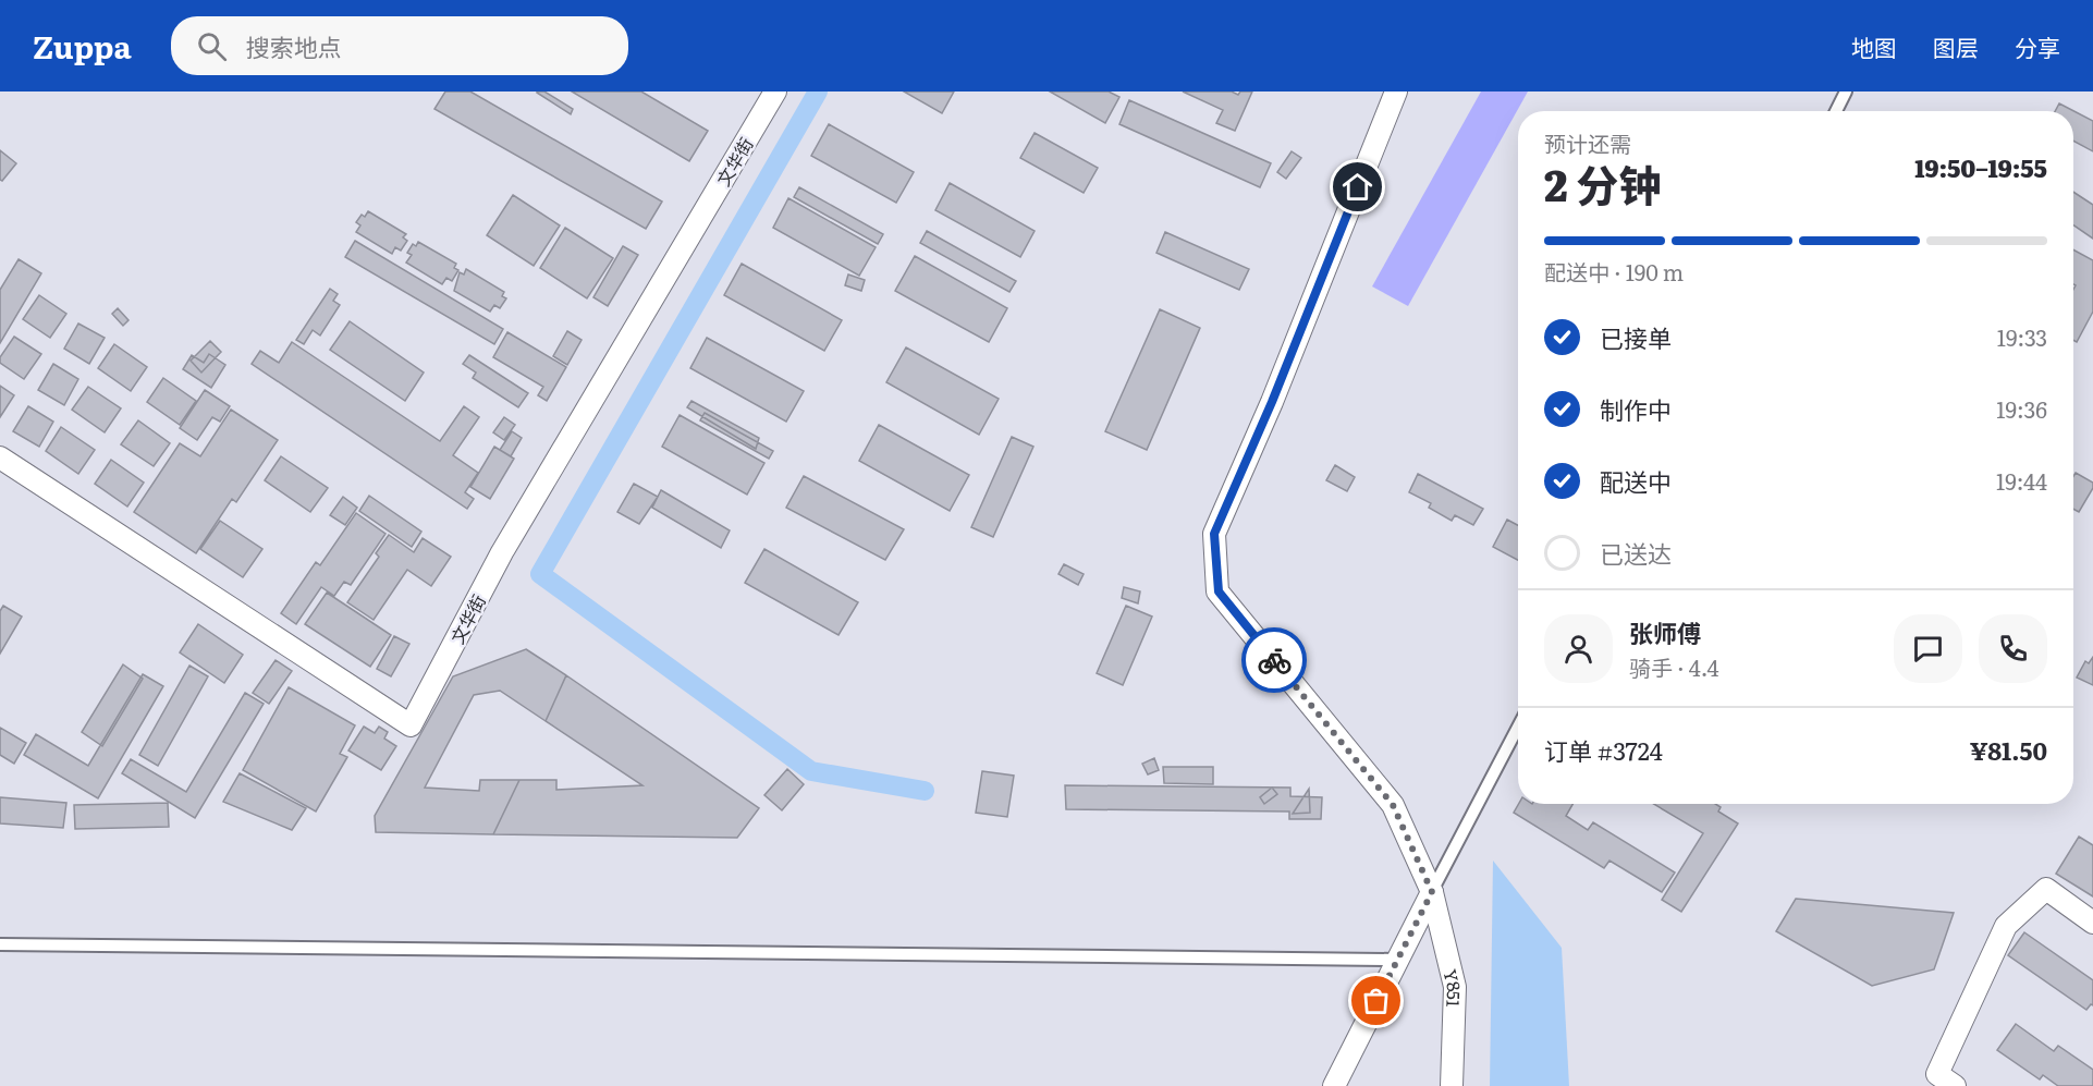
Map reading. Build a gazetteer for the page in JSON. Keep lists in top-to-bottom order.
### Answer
{
  "streets": {
    "street": ["文华街", "Y851"]
  },
  "page": {
    "header": "Zuppa",
    "search": "搜索地点",
    "nav": ["地图", "图层", "分享"],
    "heading": ["2 分钟", "预计还需", "19:50–19:55"],
    "panel": [
      "张师傅",
      "骑手 · 4.4",
      "订单 #3724",
      "¥81.50"
    ],
    "bar": "配送中 · 190 m",
    "list": [
      ["已接单", "19:33"],
      ["制作中", "19:36"],
      ["配送中", "19:44"],
      "已送达"
    ]
  }
}
